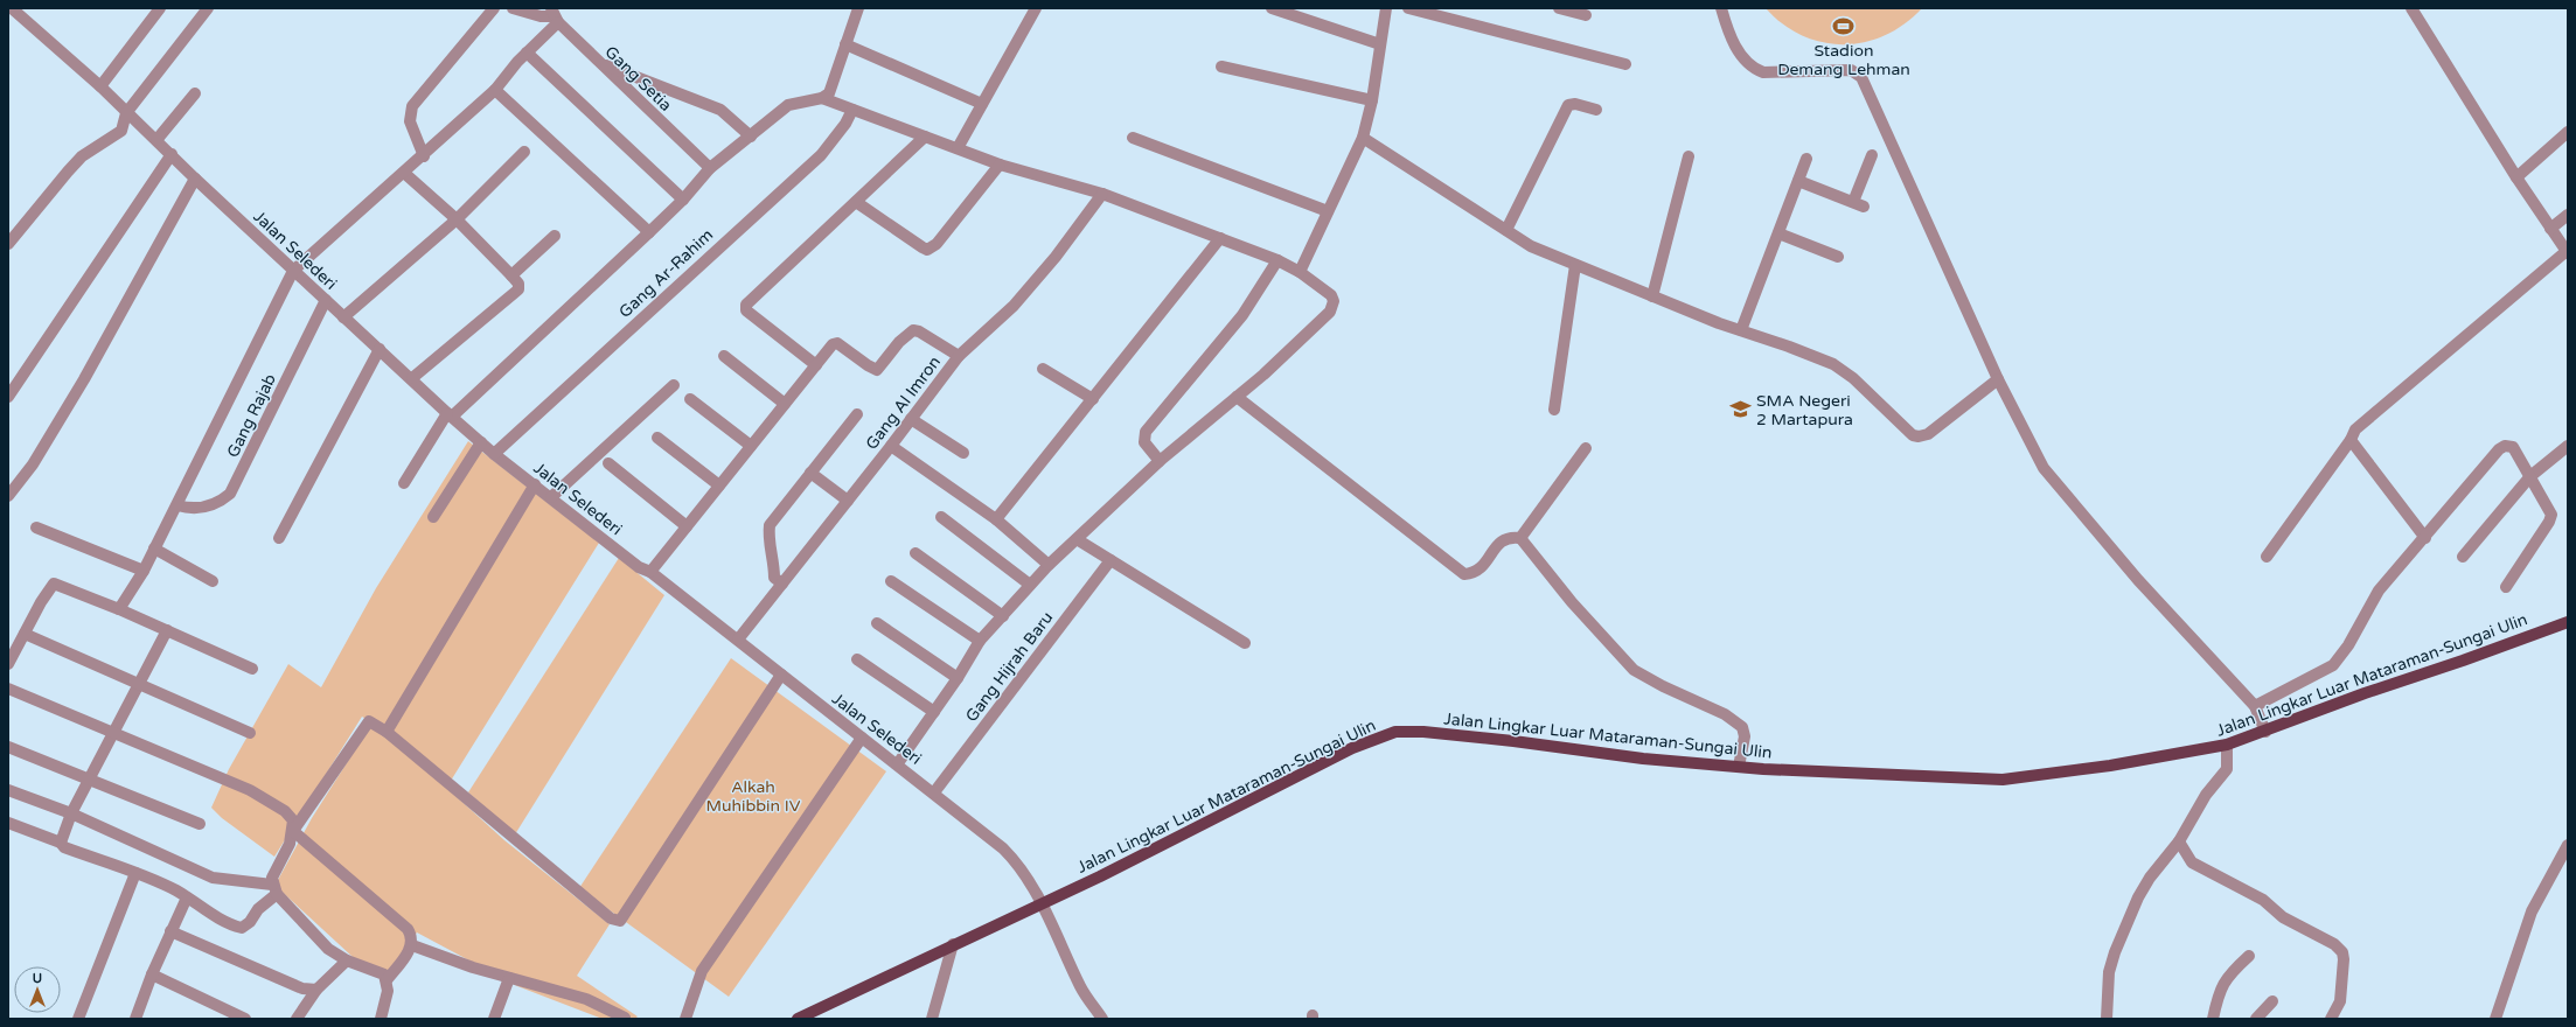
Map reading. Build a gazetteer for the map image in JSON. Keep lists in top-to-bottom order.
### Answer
{
  "streets": {
    "main road": ["Jalan Lingkar Luar Mataraman-Sungai Ulin"],
    "street": [
      "Gang Setia",
      "Jalan Selederi",
      "Gang Ar-Rahim",
      "Gang Al Imron",
      "Gang Rajab",
      "Gang Hijrah Baru"
    ]
  },
  "crossings": [
    ["Jalan Selederi", "Gang Ar-Rahim"],
    ["Jalan Selederi", "Gang Al Imron"],
    ["Jalan Selederi", "Gang Rajab"],
    ["Jalan Selederi", "Gang Hijrah Baru"],
    ["Jalan Selederi", "Jalan Lingkar Luar Mataraman-Sungai Ulin"]
  ],
  "parks": ["Alkah Muhibbin IV"],
  "places": {
    "sports": ["Stadion Demang Lehman"],
    "school or university": ["SMA Negeri 2 Martapura"]
  },
  "north": "top"
}
